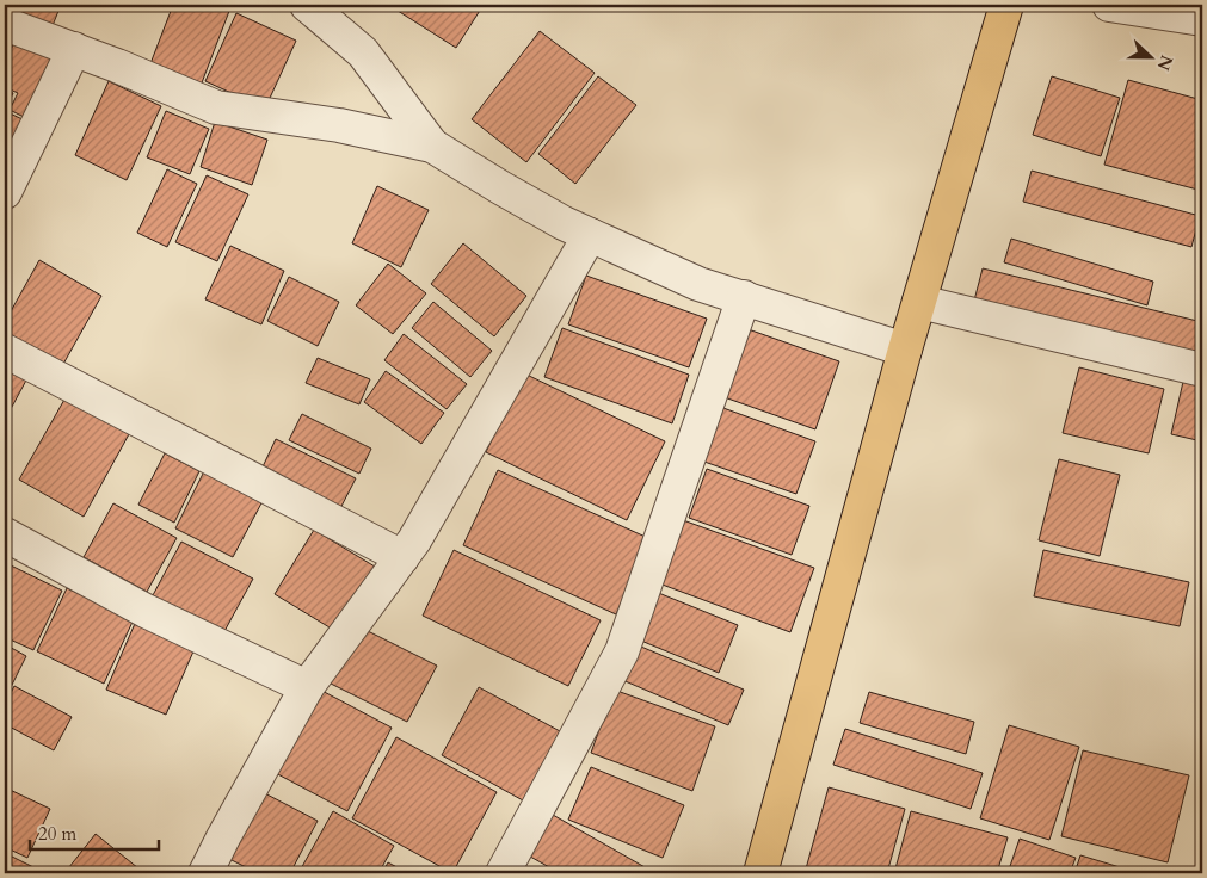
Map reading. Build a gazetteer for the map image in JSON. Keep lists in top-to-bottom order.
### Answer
{
  "scale_bar": "20 m",
  "north": "right"
}
